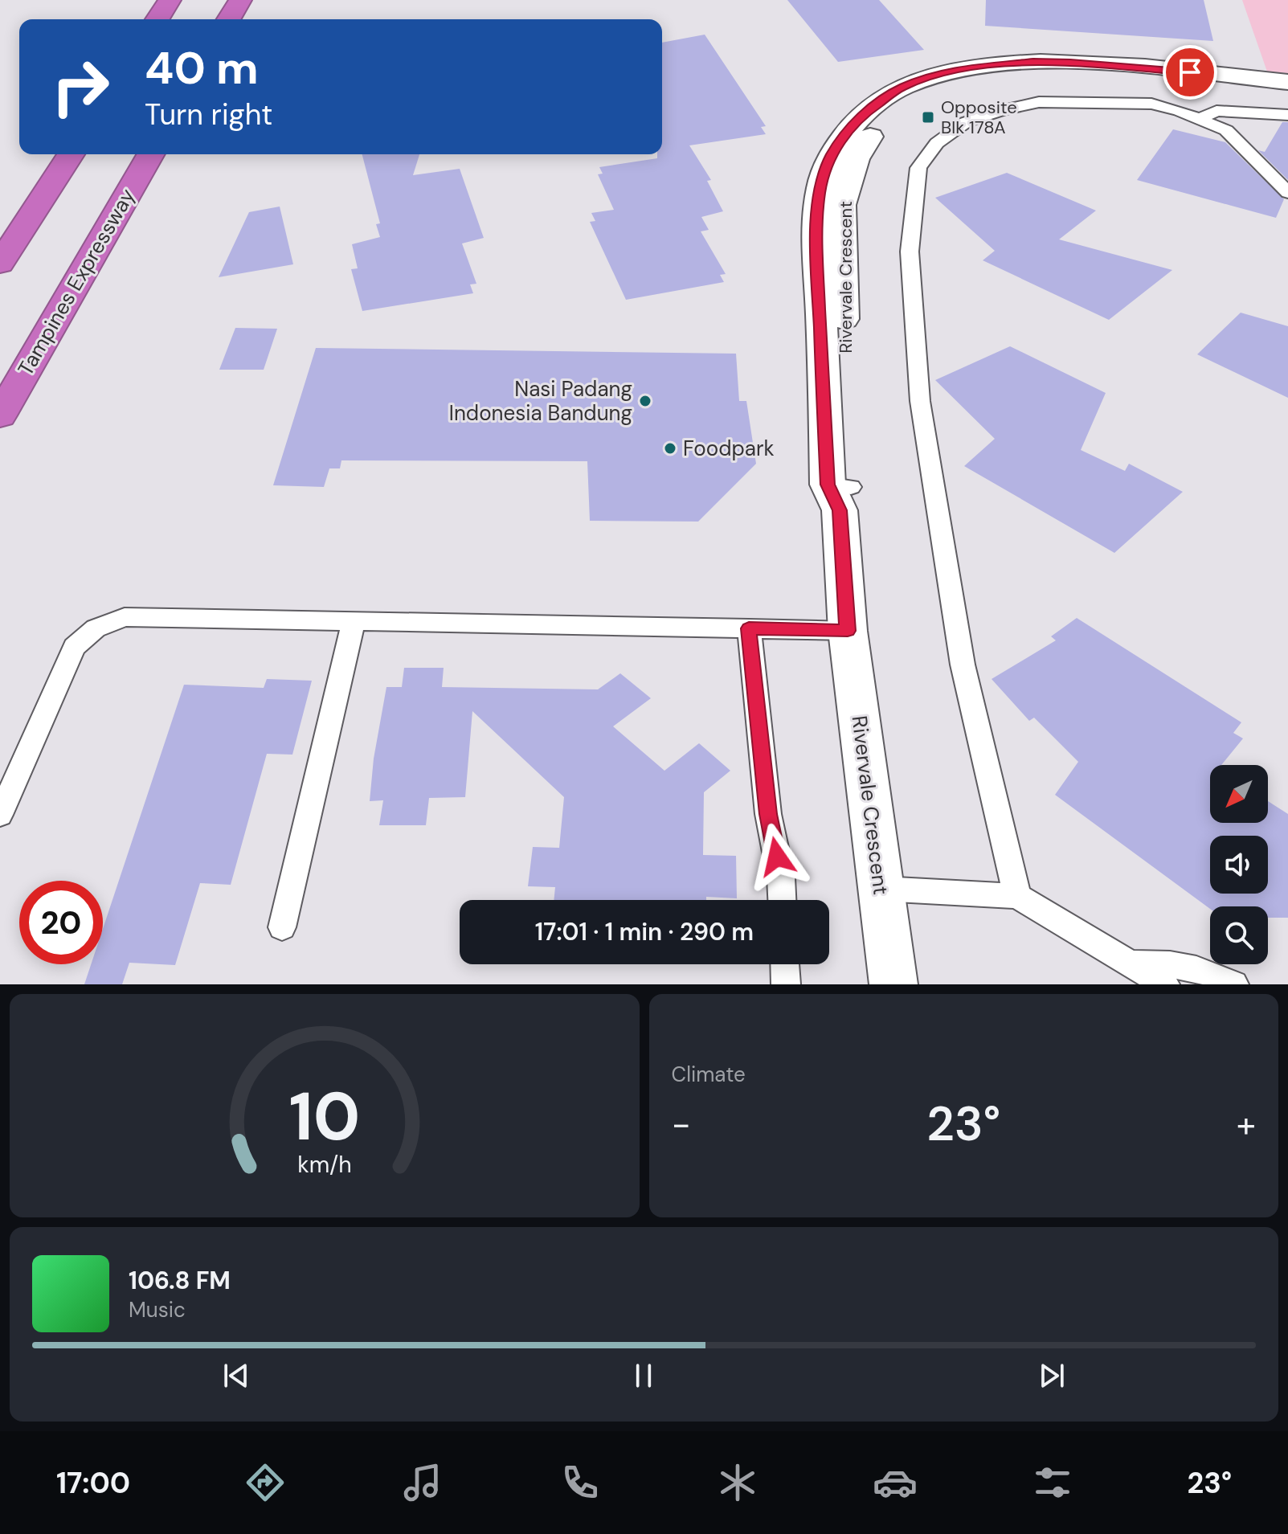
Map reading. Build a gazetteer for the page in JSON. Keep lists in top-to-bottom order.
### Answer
{
  "streets": {
    "highway": ["Tampines Expressway"],
    "street": ["Rivervale Crescent"]
  },
  "places": {
    "transit": ["Opposite Blk 178A"],
    "other": ["Nasi Padang Indonesia Bandung", "Foodpark"]
  },
  "north": "bottom left",
  "page": {
    "turn": ["40 m", "Turn right"],
    "limit": "20",
    "trip": "17:01 · 1 min · 290 m",
    "tile": "Climate",
    "heat": ["−", "23°", "+"],
    "song": ["106.8 FM", "Music"],
    "tabs": ["17:00", "23°"],
    "gauge": ["10", "km/h"]
  }
}
